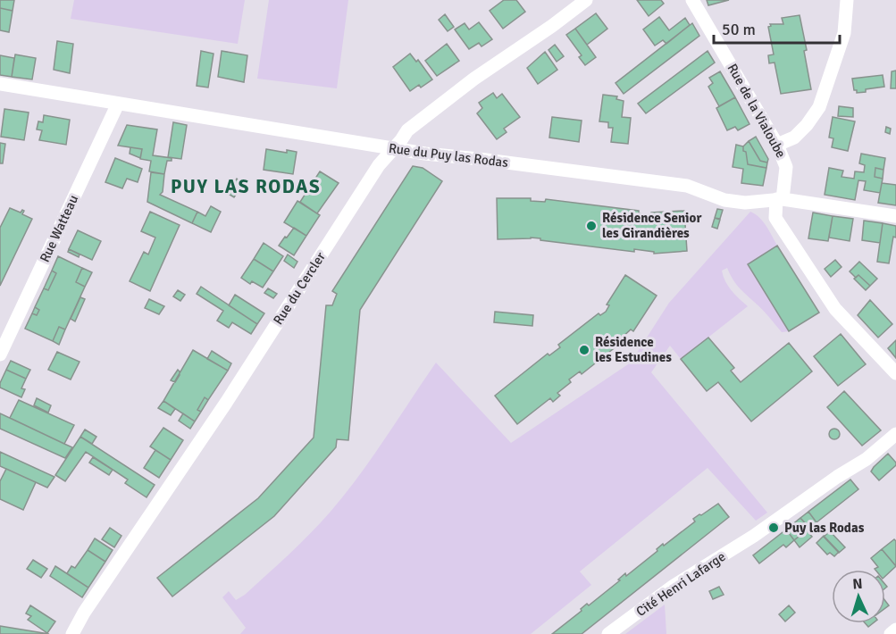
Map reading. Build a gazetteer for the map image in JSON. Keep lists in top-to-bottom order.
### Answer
{
  "streets": {
    "street": [
      "Rue de la Vialoube",
      "Rue du Puy las Rodas",
      "Rue Watteau",
      "Rue du Cercler",
      "Cité Henri Lafarge"
    ]
  },
  "crossings": [
    ["Rue de la Vialoube", "Rue du Puy las Rodas"],
    ["Rue du Puy las Rodas", "Rue Watteau"],
    ["Rue du Puy las Rodas", "Rue du Cercler"]
  ],
  "districts": ["PUY LAS RODAS"],
  "places": ["Résidence Senior les Girandières", "Résidence les Estudines", "Puy las Rodas"],
  "scale_bar": "50 m",
  "north": "top"
}
